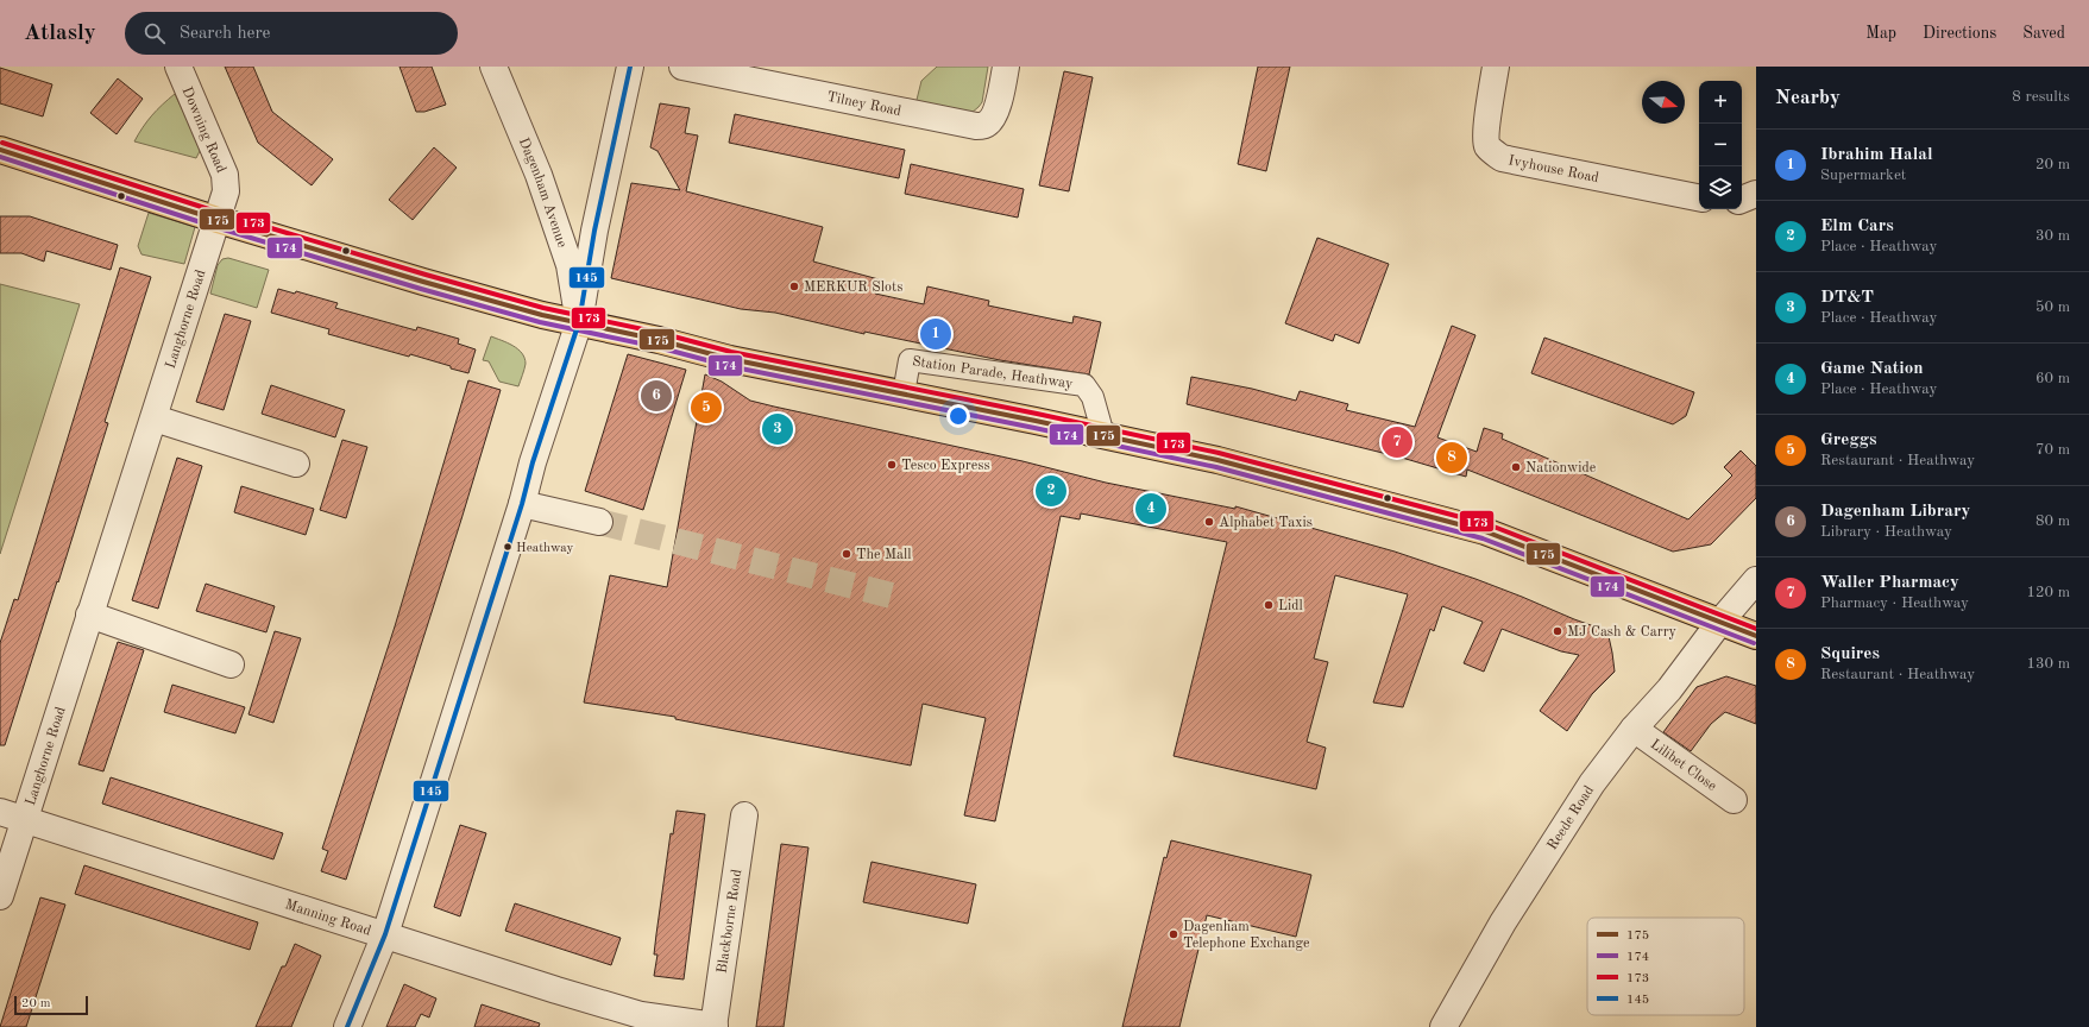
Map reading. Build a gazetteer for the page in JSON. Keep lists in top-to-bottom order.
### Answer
{
  "streets": {
    "street": [
      "Tilney Road",
      "Downing Road",
      "Ivyhouse Road",
      "Dagenham Avenue",
      "Langhorne Road",
      "Station Parade, Heathway",
      "Lilibet Close",
      "Reede Road",
      "Manning Road",
      "Blackborne Road"
    ]
  },
  "crossings": [
    ["Downing Road", "Langhorne Road"],
    ["Langhorne Road", "Manning Road"],
    ["Lilibet Close", "Reede Road"],
    ["Manning Road", "Blackborne Road"]
  ],
  "places": [
    "MERKUR Slots",
    "Tesco Express",
    "Nationwide",
    "Alphabet Taxis",
    "Heathway",
    "The Mall",
    "Lidl",
    "MJ Cash & Carry",
    "Dagenham Telephone Exchange"
  ],
  "lines": [
    "transit line 145",
    "transit line 173",
    "transit line 175",
    "transit line 174"
  ],
  "legend": [
    "175",
    "174",
    "173",
    "145"
  ],
  "scale_bar": "20 m",
  "north": "right",
  "page": {
    "header": "Atlasly",
    "search": "Search here",
    "nav": ["Map", "Directions", "Saved"],
    "heading": ["Nearby", "8 results"],
    "map_buttons": ["+", "−"],
    "list": [
      {
        "mark": "1",
        "name": "Ibrahim Halal",
        "note": "Supermarket",
        "value": "20 m"
      },
      {
        "mark": "2",
        "name": "Elm Cars",
        "note": "Place · Heathway",
        "value": "30 m"
      },
      {
        "mark": "3",
        "name": "DT&T",
        "note": "Place · Heathway",
        "value": "50 m"
      },
      {
        "mark": "4",
        "name": "Game Nation",
        "note": "Place · Heathway",
        "value": "60 m"
      },
      {
        "mark": "5",
        "name": "Greggs",
        "note": "Restaurant · Heathway",
        "value": "70 m"
      },
      {
        "mark": "6",
        "name": "Dagenham Library",
        "note": "Library · Heathway",
        "value": "80 m"
      },
      {
        "mark": "7",
        "name": "Waller Pharmacy",
        "note": "Pharmacy · Heathway",
        "value": "120 m"
      },
      {
        "mark": "8",
        "name": "Squires",
        "note": "Restaurant · Heathway",
        "value": "130 m"
      }
    ],
    "pins": [
      "1",
      "6",
      "5",
      "3",
      "7",
      "8",
      "2",
      "4"
    ],
    "scale": "20 m"
  }
}
